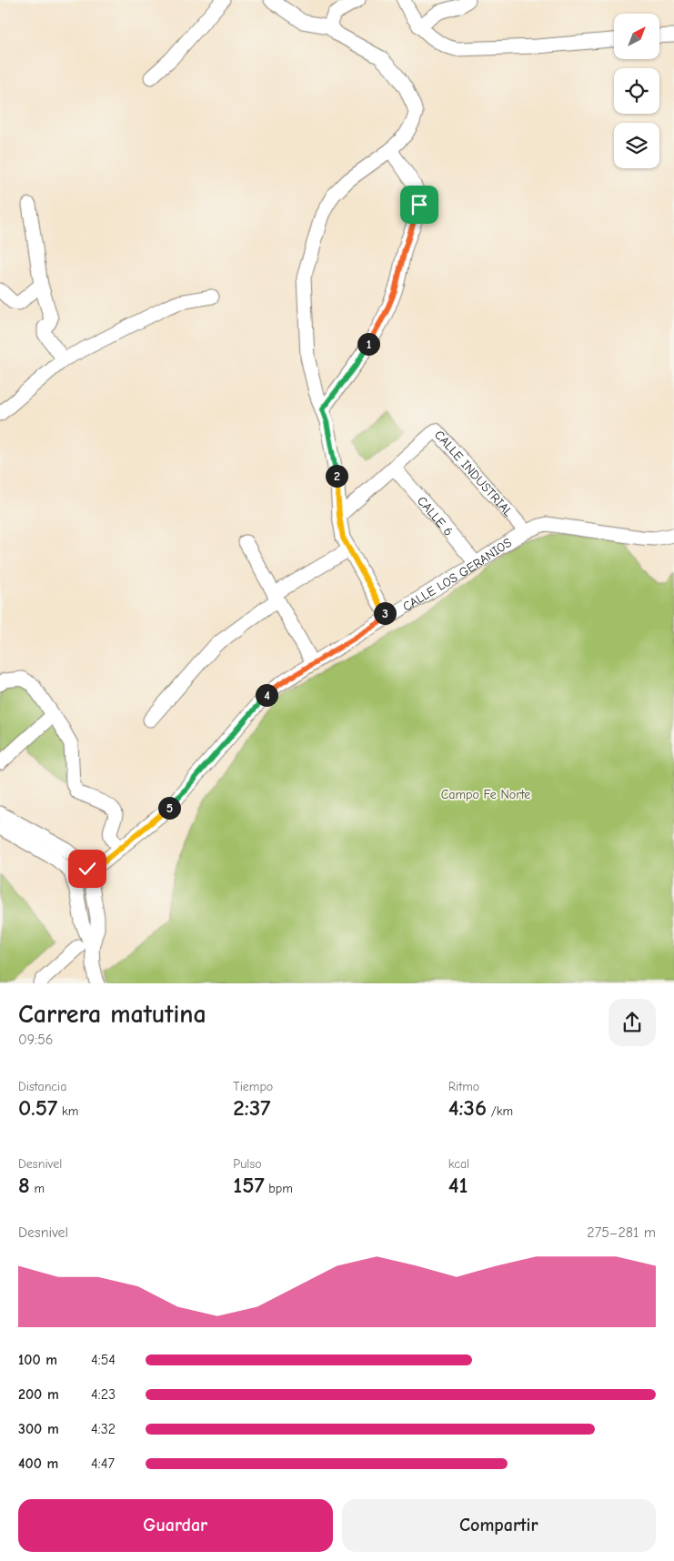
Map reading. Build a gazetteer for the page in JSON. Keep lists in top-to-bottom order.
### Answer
{
  "streets": {
    "street": ["CALLE INDUSTRIAL", "CALLE 6", "CALLE LOS GERANIOS"]
  },
  "crossings": [
    ["CALLE INDUSTRIAL", "CALLE 6"],
    ["CALLE INDUSTRIAL", "CALLE LOS GERANIOS"],
    ["CALLE 6", "CALLE LOS GERANIOS"]
  ],
  "parks": ["Campo Fe Norte"],
  "north": "top right",
  "page": {
    "pins": [
      "1",
      "2",
      "3",
      "4",
      "5"
    ],
    "heading": ["Carrera matutina", "09:56"],
    "stats": [
      ["Distancia", "0.57 km"],
      ["Tiempo", "2:37"],
      ["Ritmo", "4:36 /km"],
      ["Desnivel", "8 m"],
      ["Pulso", "157 bpm"],
      ["kcal", "41"]
    ],
    "chart": ["Desnivel", "275–281 m"],
    "list": [
      {
        "name": "100 m",
        "note": "4:54"
      },
      {
        "name": "200 m",
        "note": "4:23"
      },
      {
        "name": "300 m",
        "note": "4:32"
      },
      {
        "name": "400 m",
        "note": "4:47"
      }
    ],
    "buttons": ["Guardar", "Compartir"]
  }
}
